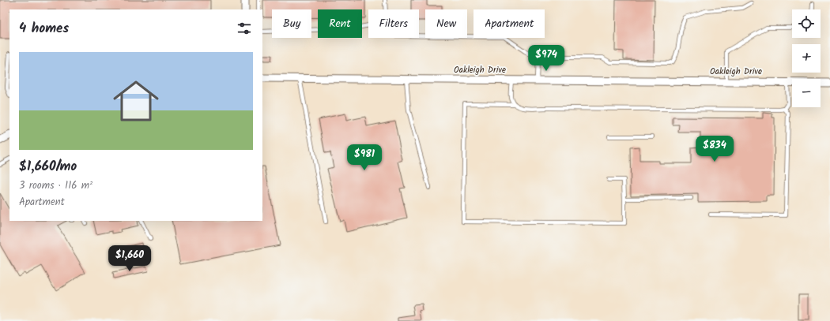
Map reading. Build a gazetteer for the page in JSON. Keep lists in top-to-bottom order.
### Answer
{
  "streets": {
    "street": ["Oakleigh Drive"]
  },
  "page": {
    "map_buttons": ["+", "−"],
    "chip": [
      "Buy",
      "Rent",
      "Filters",
      "New",
      "Apartment"
    ],
    "heading": "4 homes",
    "price": [
      "$974",
      "$834",
      "$981",
      "$1,660"
    ],
    "list": [
      {
        "name": "$1,660/mo",
        "note": "3 rooms · 116 m² · Apartment"
      }
    ]
  }
}
